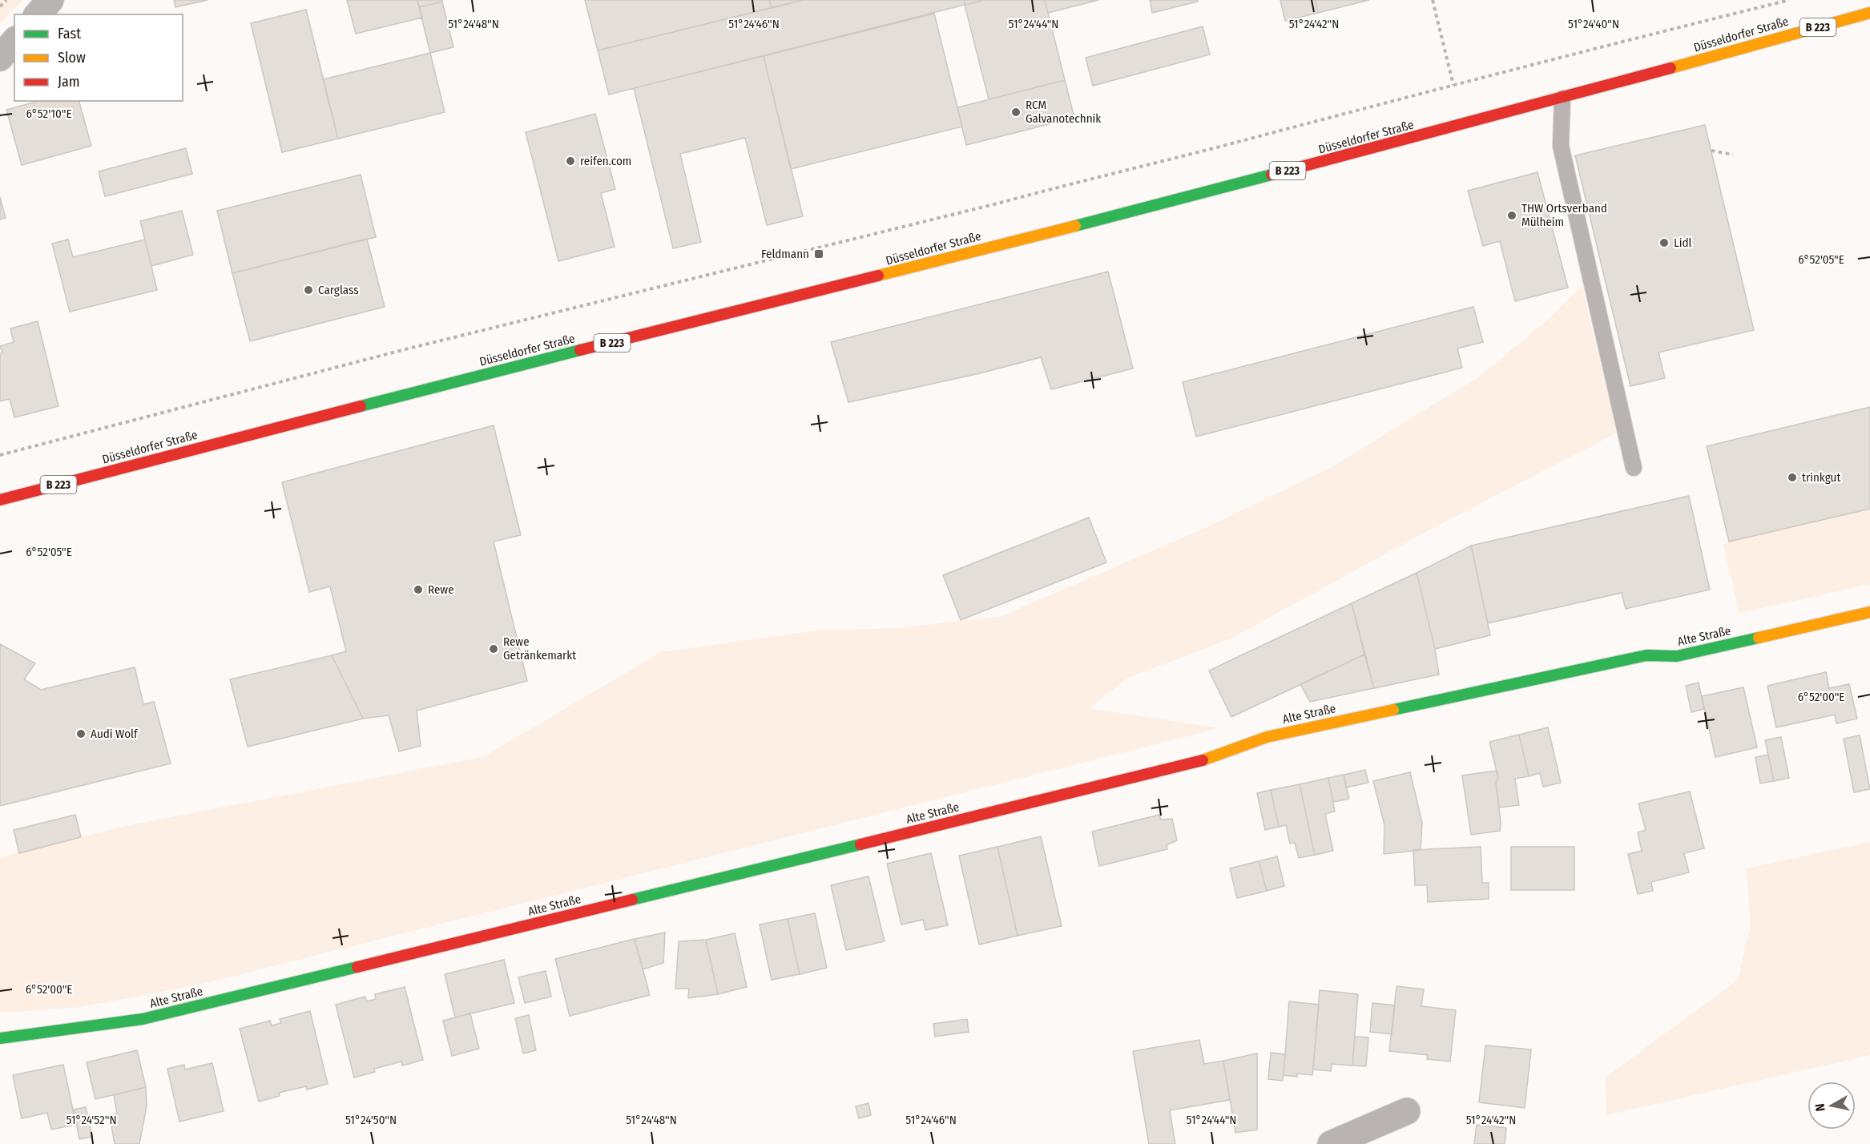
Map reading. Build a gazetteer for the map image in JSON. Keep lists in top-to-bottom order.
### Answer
{
  "streets": {
    "main road": ["B 223", "Düsseldorfer Straße", "Alte Straße"]
  },
  "places": {
    "other": [
      "RCM Galvanotechnik",
      "reifen.com",
      "THW Ortsverband Mülheim",
      "Lidl",
      "Carglass",
      "trinkgut",
      "Rewe",
      "Rewe Getränkemarkt",
      "Audi Wolf"
    ],
    "transit": ["Feldmann"]
  },
  "legend": ["Fast", "Slow", "Jam"],
  "north": "left",
  "coordinates": [
    "51°24'48\"N",
    "51°24'46\"N",
    "51°24'44\"N",
    "51°24'42\"N",
    "51°24'40\"N",
    "6°52'10\"E",
    "6°52'05\"E",
    "6°52'00\"E",
    "51°24'52\"N",
    "51°24'50\"N"
  ]
}
